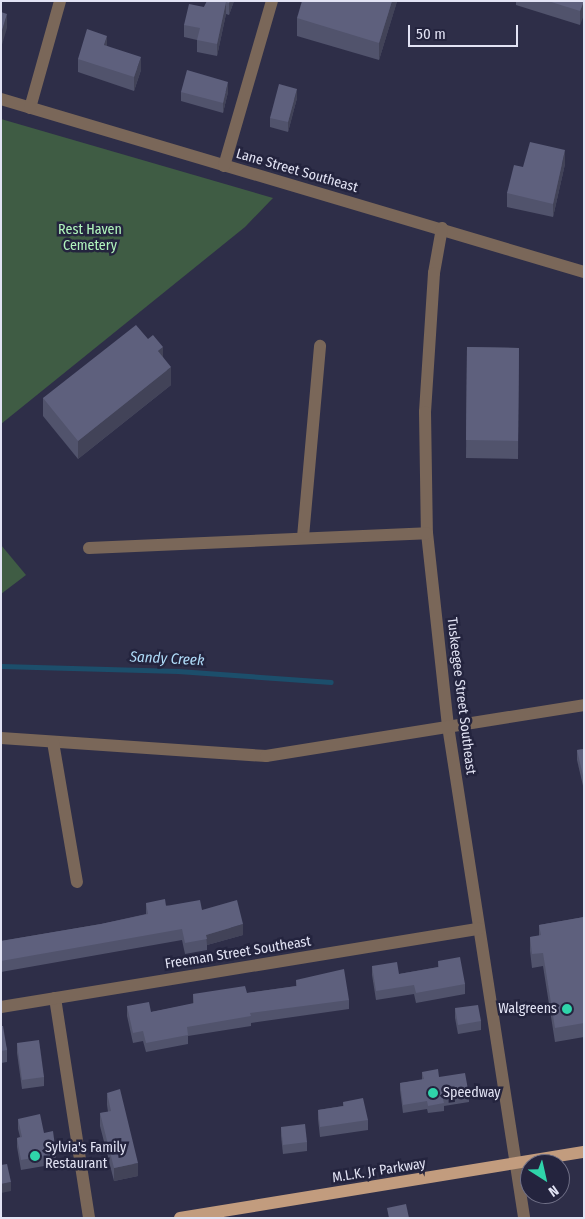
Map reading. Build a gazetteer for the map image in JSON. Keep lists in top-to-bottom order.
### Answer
{
  "streets": {
    "main road": ["M.L.K. Jr Parkway"],
    "street": ["Lane Street Southeast", "Tuskeegee Street Southeast", "Freeman Street Southeast"]
  },
  "crossings": [
    ["Lane Street Southeast", "Tuskeegee Street Southeast"],
    ["Tuskeegee Street Southeast", "Freeman Street Southeast"],
    ["Tuskeegee Street Southeast", "M.L.K. Jr Parkway"]
  ],
  "water": ["Sandy Creek"],
  "parks": ["Rest Haven Cemetery"],
  "places": ["Walgreens", "Speedway", "Sylvia's Family Restaurant"],
  "scale_bar": "50 m",
  "north": "bottom right"
}
